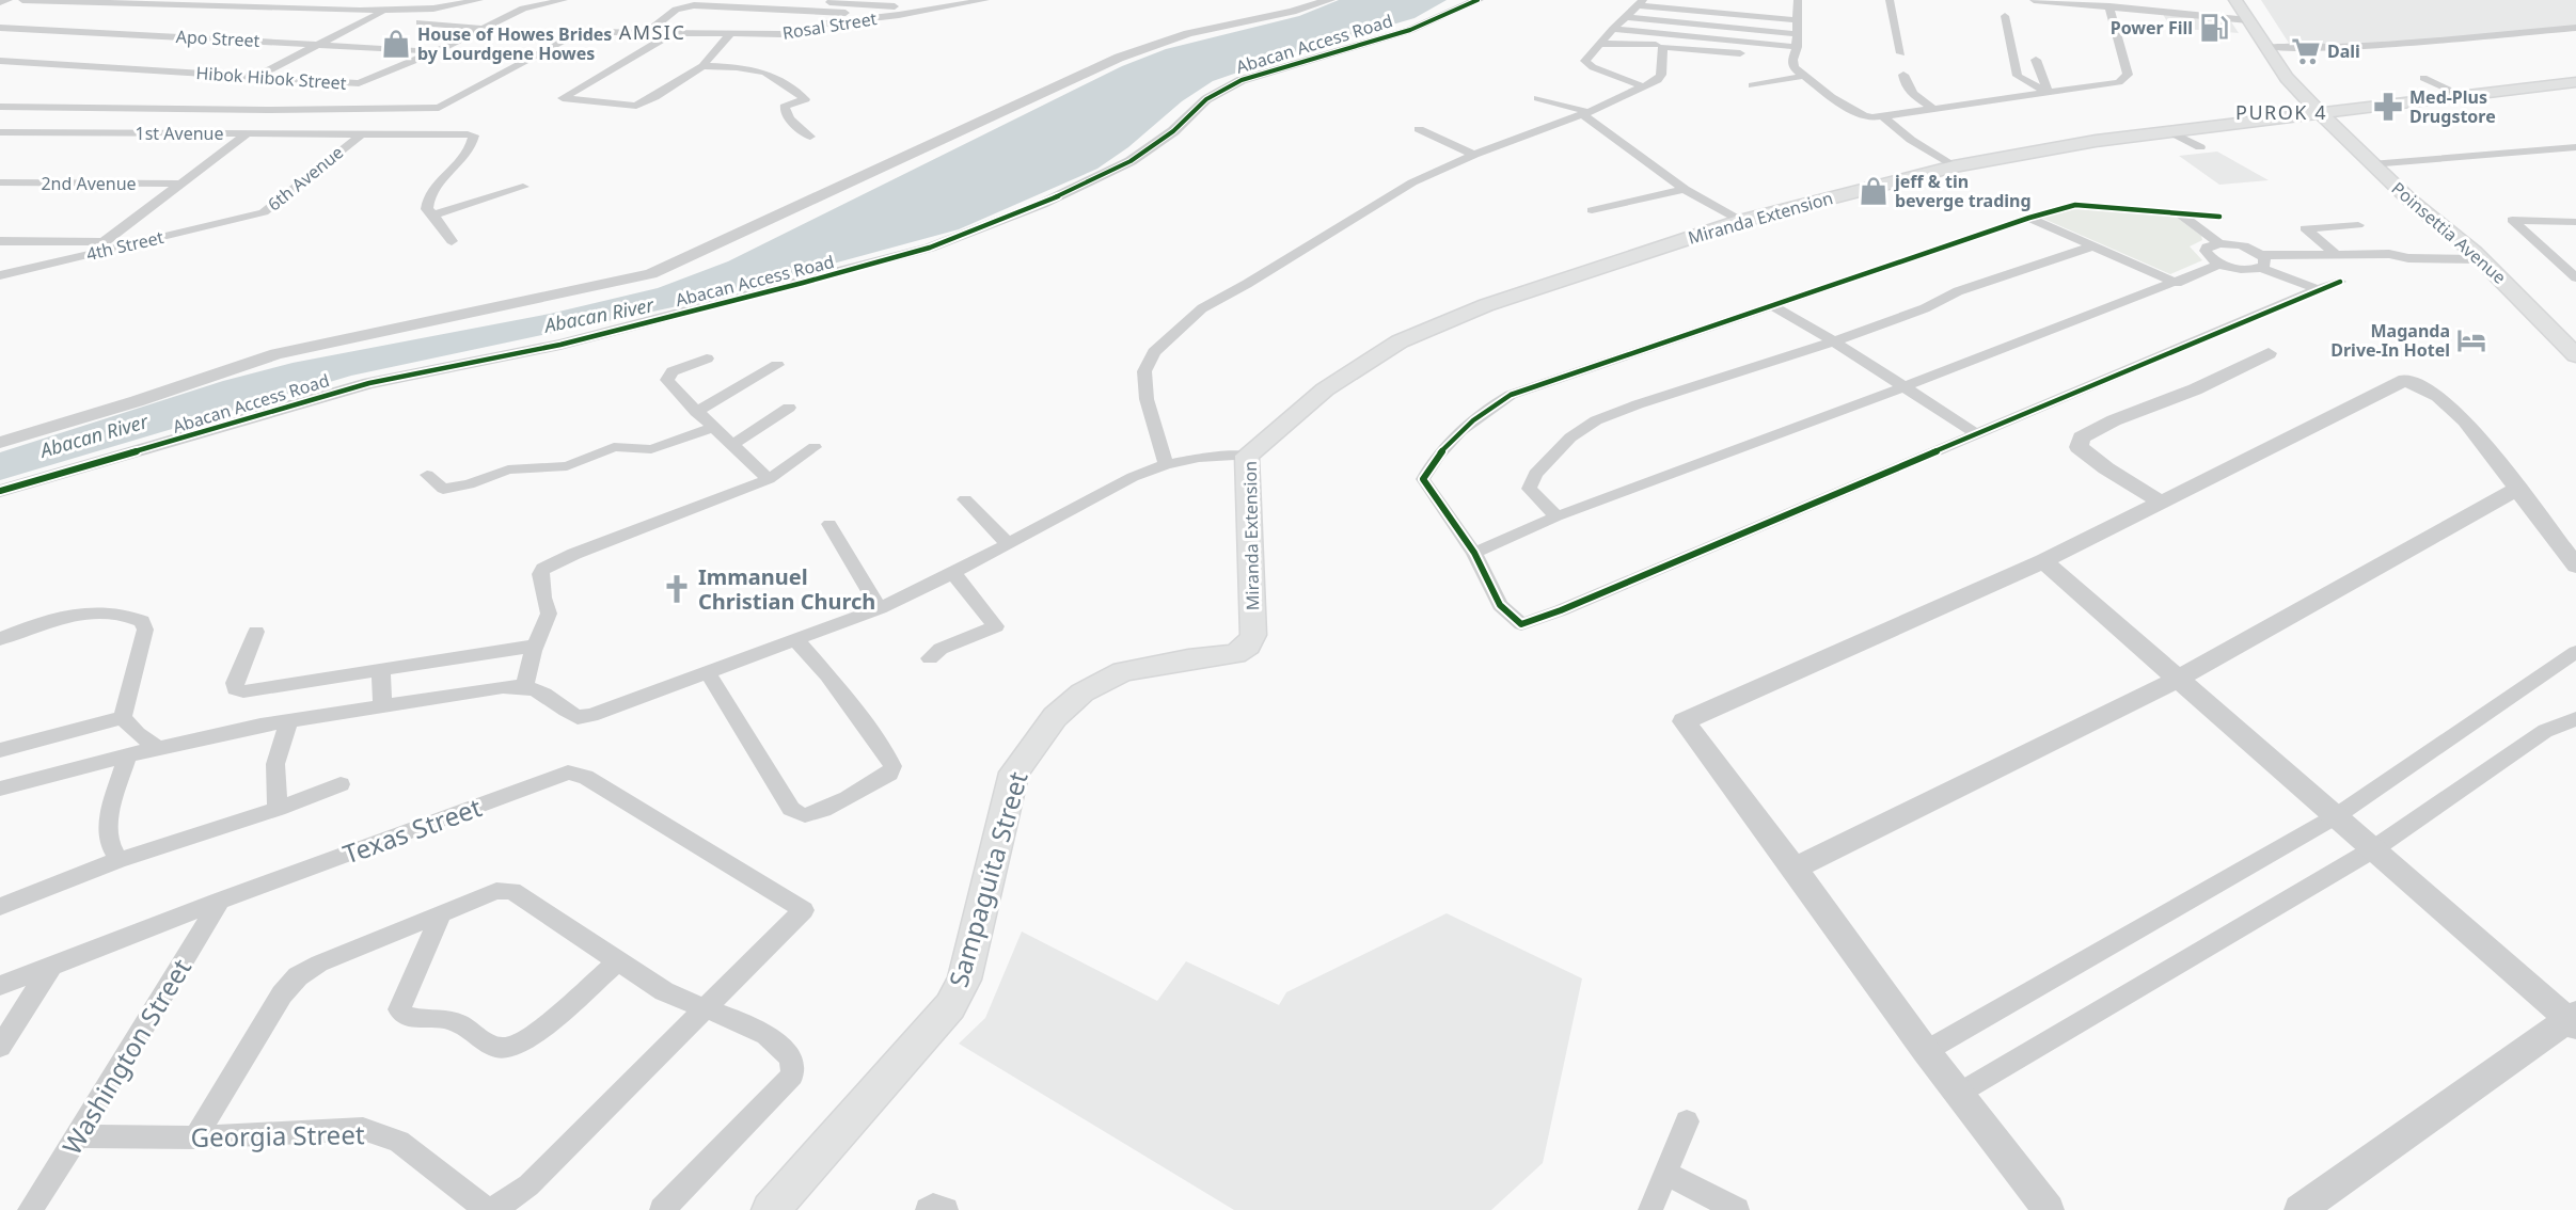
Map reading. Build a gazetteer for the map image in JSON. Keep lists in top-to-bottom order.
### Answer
{
  "streets": {
    "main road": ["Miranda Extension", "Poinsettia Avenue", "Sampaguita Street"],
    "street": [
      "Rosal Street",
      "Apo Street",
      "Abacan Access Road",
      "Hibok Hibok Street",
      "1st Avenue",
      "6th Avenue",
      "2nd Avenue",
      "4th Street",
      "Texas Street",
      "Washington Street",
      "Georgia Street"
    ]
  },
  "crossings": [
    ["Apo Street", "Hibok Hibok Street"],
    ["1st Avenue", "6th Avenue"],
    ["6th Avenue", "4th Street"],
    ["Miranda Extension", "Poinsettia Avenue"],
    ["Miranda Extension", "Sampaguita Street"],
    ["Texas Street", "Washington Street"],
    ["Texas Street", "Georgia Street"],
    ["Washington Street", "Georgia Street"]
  ],
  "districts": ["AMSIC", "PUROK 4"],
  "water": ["Abacan River"],
  "places": {
    "fuel station": ["Power Fill"],
    "shop": ["House of Howes Brides by Lourdgene Howes", "jeff & tin beverge trading"],
    "supermarket": ["Dali"],
    "pharmacy": ["Med-Plus Drugstore"],
    "hotel": ["Maganda Drive-In Hotel"],
    "church": ["Immanuel Christian Church"]
  }
}
